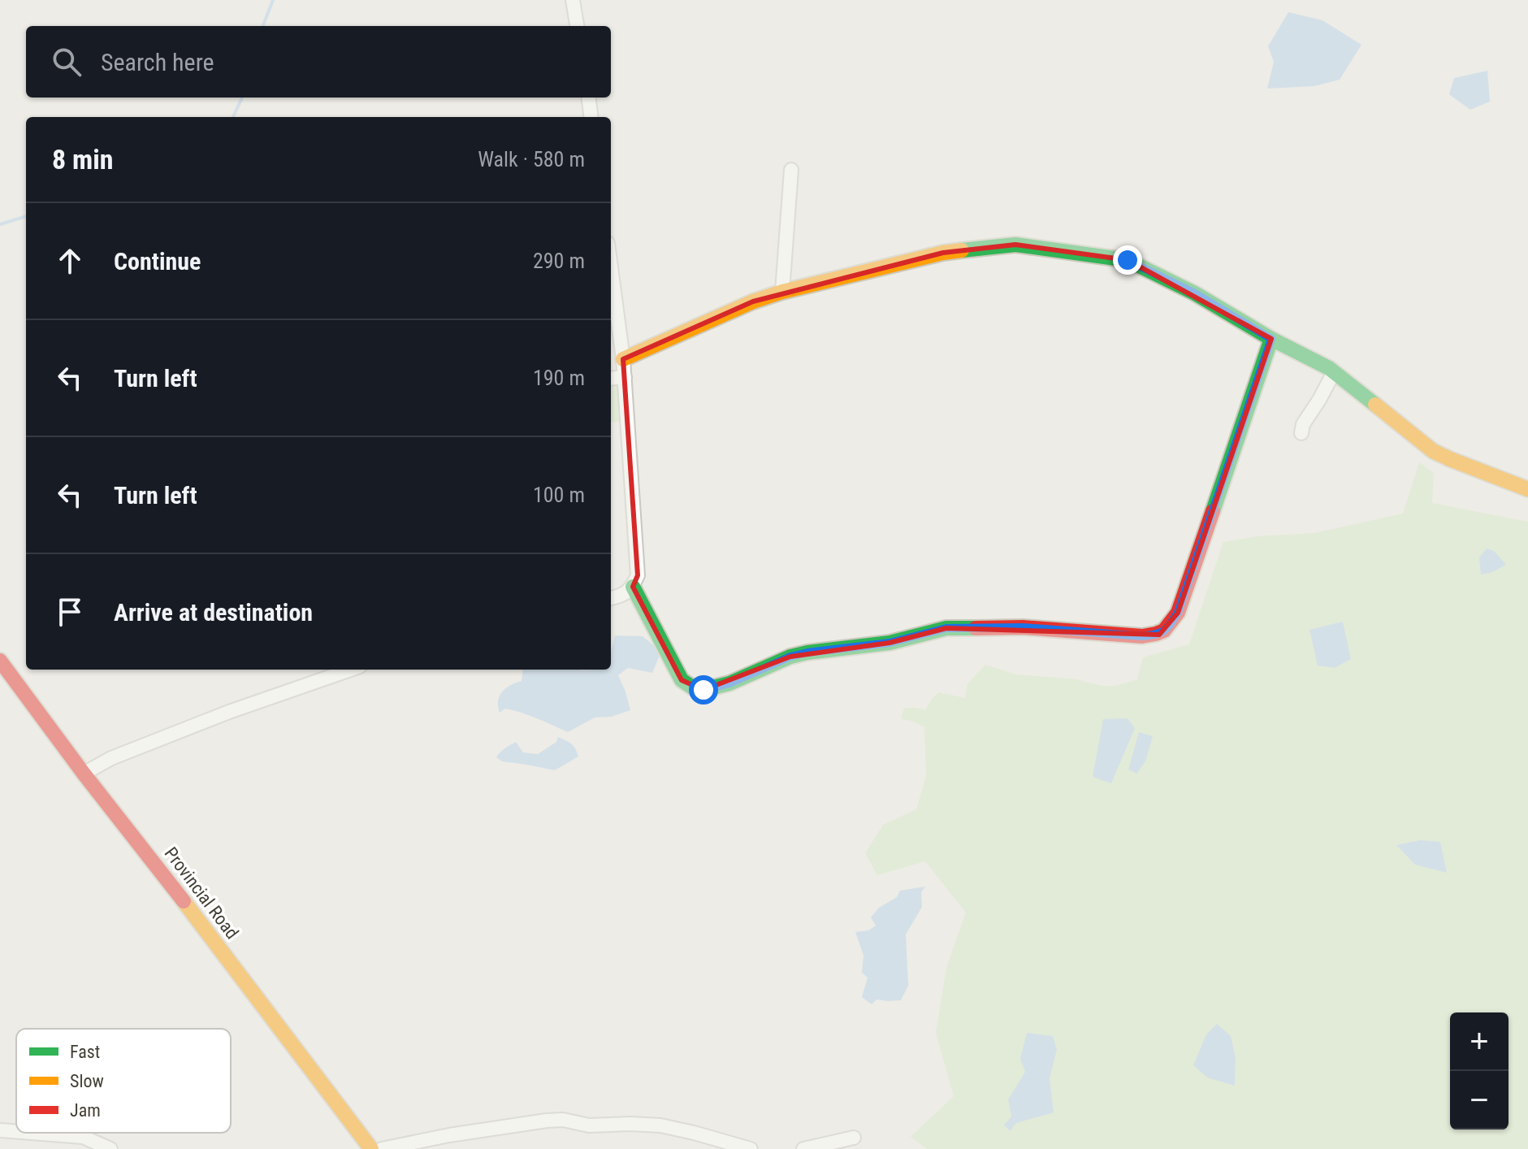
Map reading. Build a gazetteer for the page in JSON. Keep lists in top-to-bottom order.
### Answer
{
  "streets": {
    "street": ["Provincial Road"]
  },
  "legend": ["Fast", "Slow", "Jam"],
  "page": {
    "search": "Search here",
    "heading": ["8 min", "Walk · 580 m"],
    "list": [
      ["Continue", "290 m"],
      ["Turn left", "190 m"],
      ["Turn left", "100 m"],
      "Arrive at destination"
    ],
    "map_buttons": ["+", "−"]
  }
}
